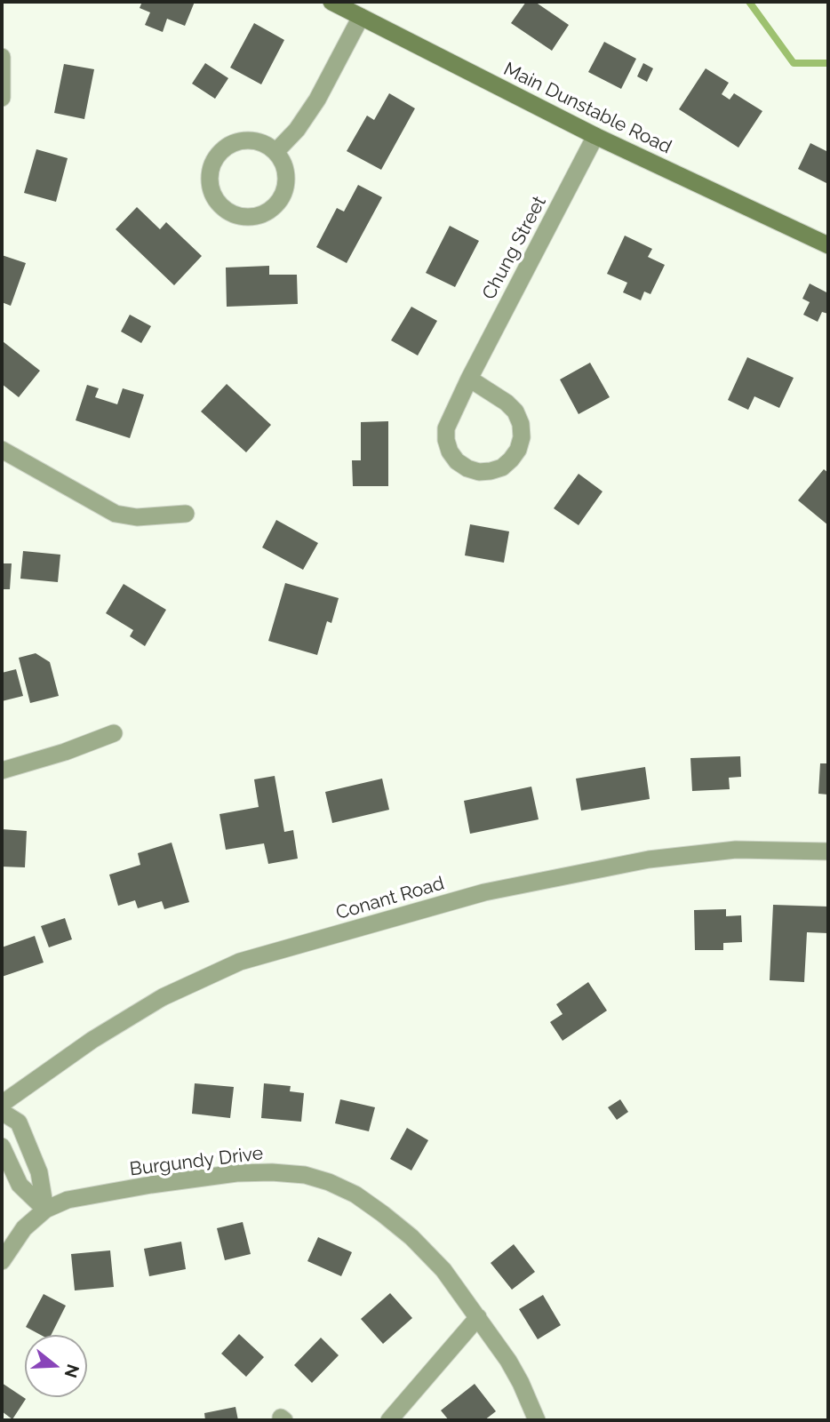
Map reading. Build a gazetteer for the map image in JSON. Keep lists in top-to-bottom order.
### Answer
{
  "streets": {
    "main road": ["Main Dunstable Road"],
    "street": ["Chung Street", "Conant Road", "Burgundy Drive"]
  },
  "crossings": [
    ["Main Dunstable Road", "Chung Street"]
  ],
  "north": "right"
}
